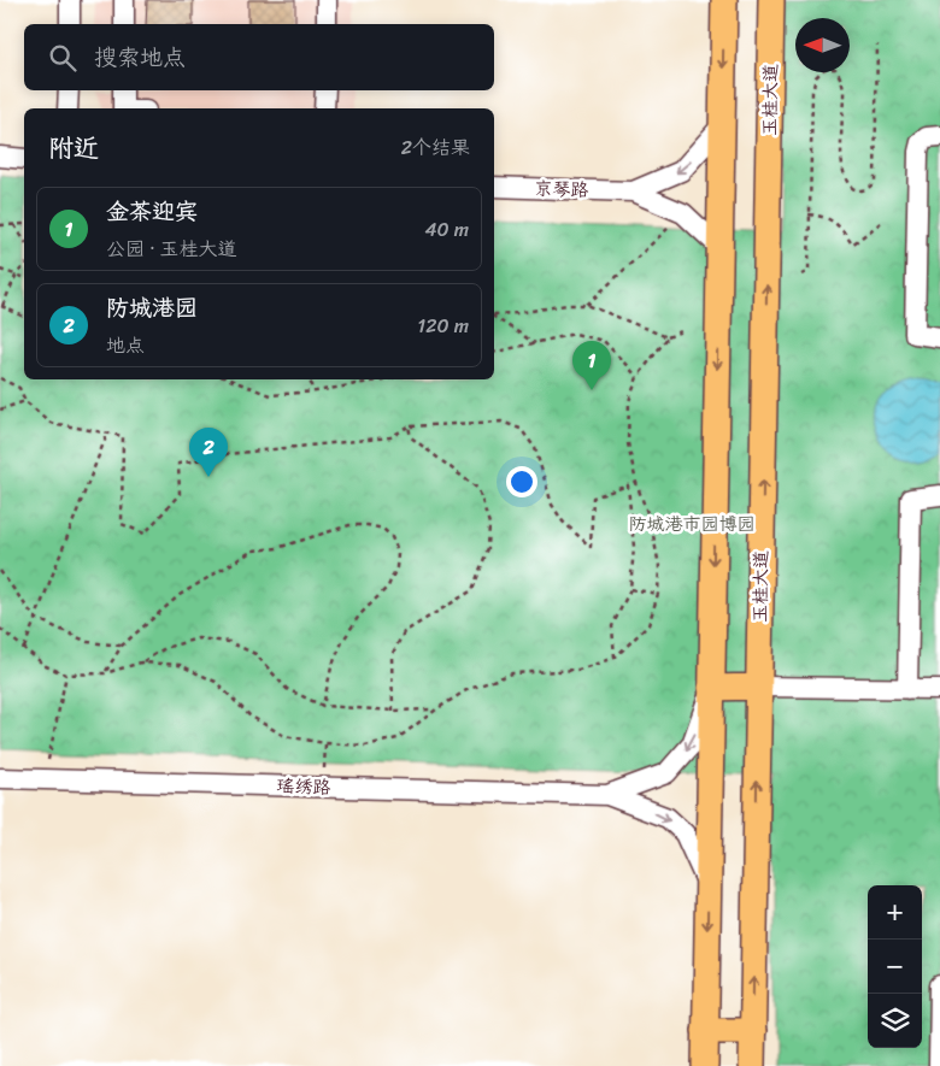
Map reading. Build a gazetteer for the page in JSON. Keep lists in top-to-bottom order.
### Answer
{
  "streets": {
    "main road": ["玉桂大道"],
    "street": ["京琴路", "瑶绣路"]
  },
  "parks": ["防城港市园博园"],
  "north": "left",
  "page": {
    "search": "搜索地点",
    "heading": ["附近", "2个结果"],
    "list": [
      {
        "mark": "1",
        "name": "金茶迎宾",
        "note": "公园 · 玉桂大道",
        "value": "40 m"
      },
      {
        "mark": "2",
        "name": "防城港园",
        "note": "地点",
        "value": "120 m"
      }
    ],
    "pins": ["1", "2"],
    "map_buttons": ["+", "−"]
  }
}
